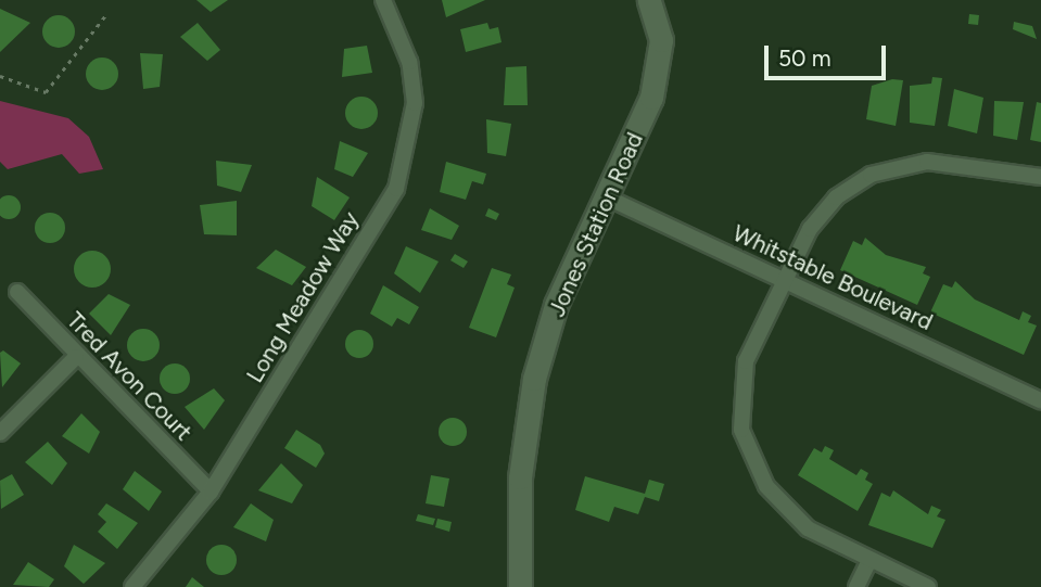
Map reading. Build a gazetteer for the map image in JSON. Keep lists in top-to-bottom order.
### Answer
{
  "streets": {
    "street": [
      "Jones Station Road",
      "Whitstable Boulevard",
      "Long Meadow Way",
      "Tred Avon Court"
    ]
  },
  "crossings": [
    ["Jones Station Road", "Whitstable Boulevard"],
    ["Long Meadow Way", "Tred Avon Court"]
  ],
  "scale_bar": "50 m"
}
